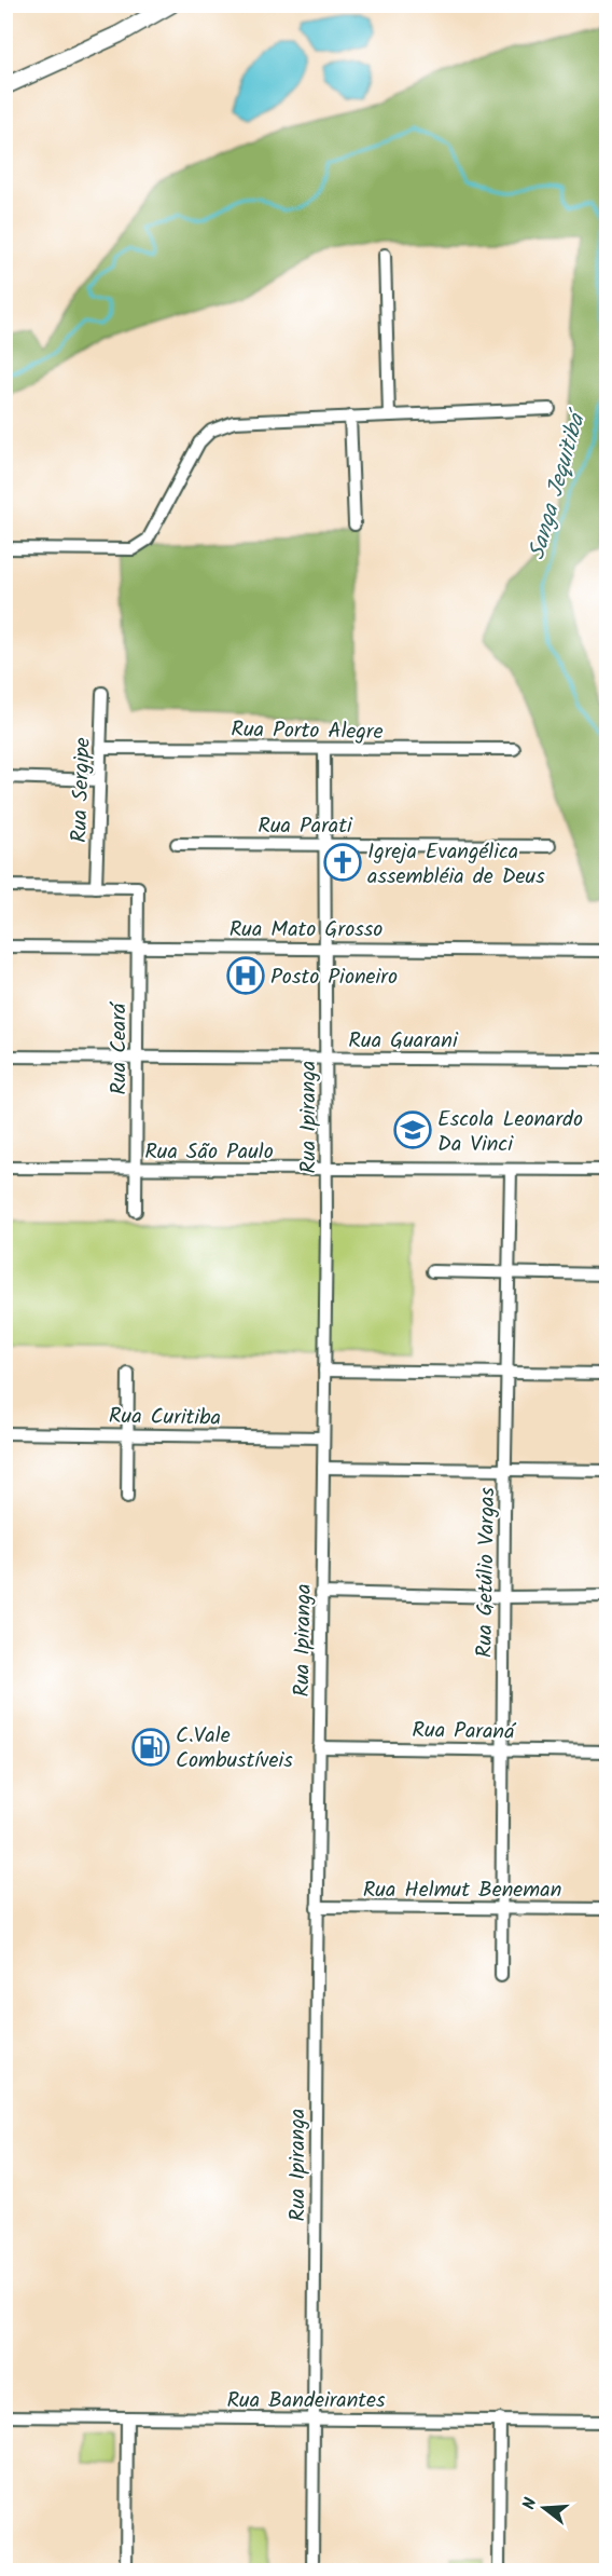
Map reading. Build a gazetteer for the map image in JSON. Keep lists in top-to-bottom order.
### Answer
{
  "streets": {
    "street": [
      "Rua Porto Alegre",
      "Rua Sergipe",
      "Rua Parati",
      "Rua Mato Grosso",
      "Rua Guarani",
      "Rua Ceará",
      "Rua Ipiranga",
      "Rua São Paulo",
      "Rua Curitiba",
      "Rua Getúlio Vargas",
      "Rua Paraná",
      "Rua Helmut Beneman",
      "Rua Bandeirantes"
    ]
  },
  "crossings": [
    ["Rua Porto Alegre", "Rua Sergipe"],
    ["Rua Porto Alegre", "Rua Ipiranga"],
    ["Rua Sergipe", "Rua Ceará"],
    ["Rua Parati", "Rua Ipiranga"],
    ["Rua Mato Grosso", "Rua Ceará"],
    ["Rua Mato Grosso", "Rua Ipiranga"],
    ["Rua Guarani", "Rua Ceará"],
    ["Rua Guarani", "Rua Ipiranga"],
    ["Rua Ceará", "Rua São Paulo"],
    ["Rua Ipiranga", "Rua São Paulo"],
    ["Rua Ipiranga", "Rua Curitiba"],
    ["Rua Ipiranga", "Rua Paraná"],
    ["Rua Ipiranga", "Rua Helmut Beneman"],
    ["Rua Ipiranga", "Rua Bandeirantes"],
    ["Rua São Paulo", "Rua Getúlio Vargas"],
    ["Rua Getúlio Vargas", "Rua Paraná"],
    ["Rua Getúlio Vargas", "Rua Helmut Beneman"]
  ],
  "water": ["Sanga Jequitibá"],
  "places": {
    "church": ["Igreja Evangélica assembléia de Deus"],
    "hospital": ["Posto Pioneiro"],
    "school or university": ["Escola Leonardo Da Vinci"],
    "fuel station": ["C.Vale Combustíveis"]
  },
  "north": "left"
}
